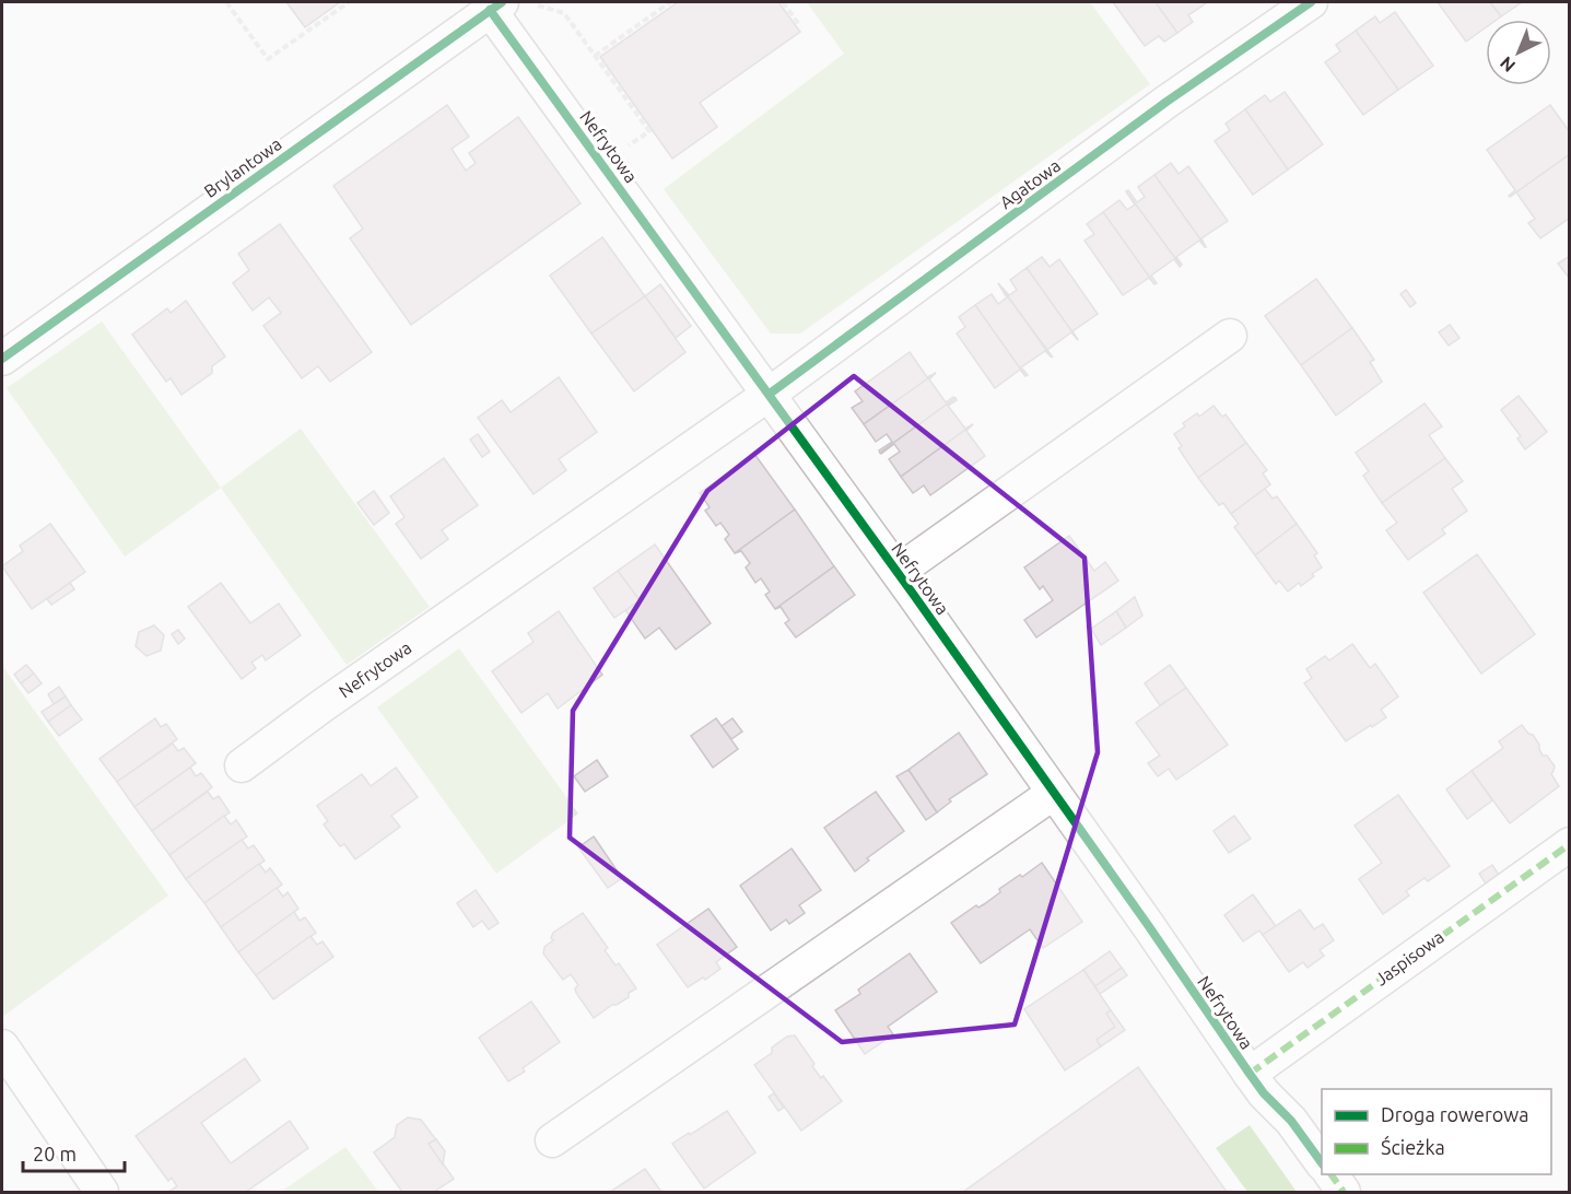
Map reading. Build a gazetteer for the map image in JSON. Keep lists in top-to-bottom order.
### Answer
{
  "streets": {
    "street": [
      "Nefrytowa",
      "Brylantowa",
      "Agatowa",
      "Jaspisowa"
    ]
  },
  "crossings": [
    ["Nefrytowa", "Brylantowa"],
    ["Nefrytowa", "Agatowa"],
    ["Nefrytowa", "Jaspisowa"]
  ],
  "legend": ["Droga rowerowa", "Ścieżka"],
  "scale_bar": "20 m",
  "north": "bottom left"
}
